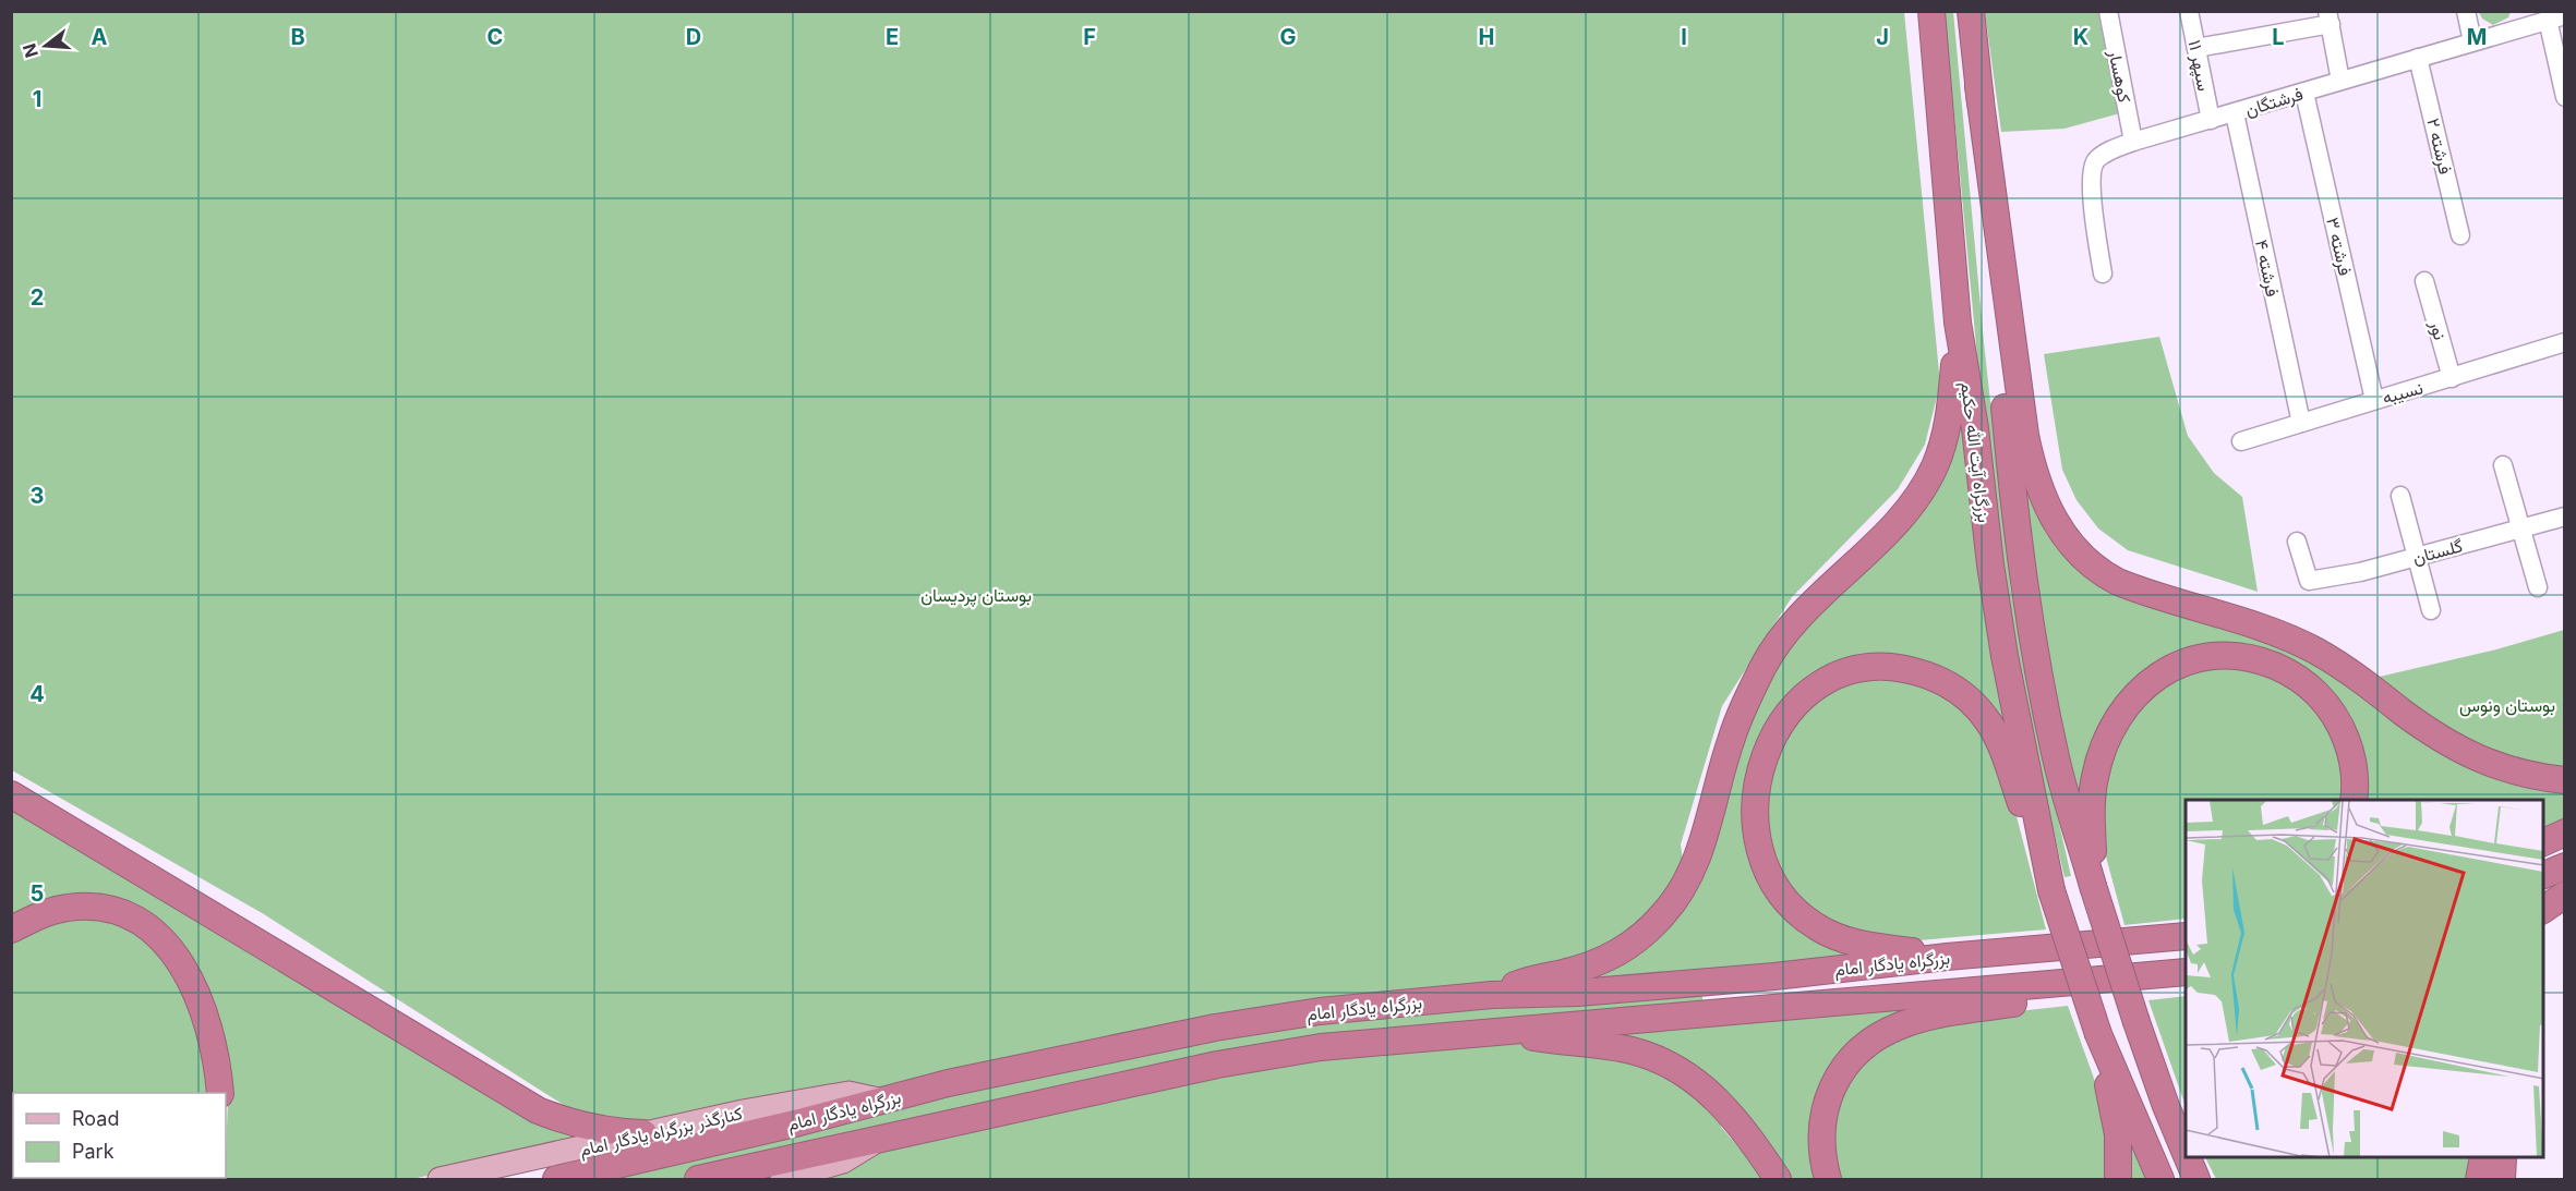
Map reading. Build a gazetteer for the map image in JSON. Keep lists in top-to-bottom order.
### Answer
{
  "streets": {
    "highway": ["بزرگراه آیت الله حکیم", "بزرگراه یادگار امام"],
    "main road": ["کنارگذر بزرگراه یادگار امام"],
    "street": [
      "سپهر ۱۱",
      "کوهسار",
      "فرشتگان",
      "فرشته ۲",
      "فرشته ۳",
      "فرشته ۴",
      "نور",
      "نسیبه",
      "گلستان"
    ]
  },
  "crossings": [
    ["سپهر ۱۱", "فرشتگان"],
    ["کوهسار", "فرشتگان"],
    ["فرشتگان", "فرشته ۲"],
    ["فرشتگان", "فرشته ۳"],
    ["فرشتگان", "فرشته ۴"],
    ["فرشته ۳", "نسیبه"],
    ["فرشته ۴", "نسیبه"],
    ["نور", "نسیبه"],
    ["بزرگراه یادگار امام", "کنارگذر بزرگراه یادگار امام"]
  ],
  "parks": ["بوستان پردیسان", "بوستان ونوس"],
  "legend": ["Road", "Park"],
  "north": "left",
  "grid": {
    "columns": [
      "A",
      "B",
      "C",
      "D",
      "E",
      "F",
      "G",
      "H",
      "I",
      "J",
      "K",
      "L",
      "M"
    ],
    "rows": [
      "1",
      "2",
      "3",
      "4",
      "5"
    ]
  }
}
